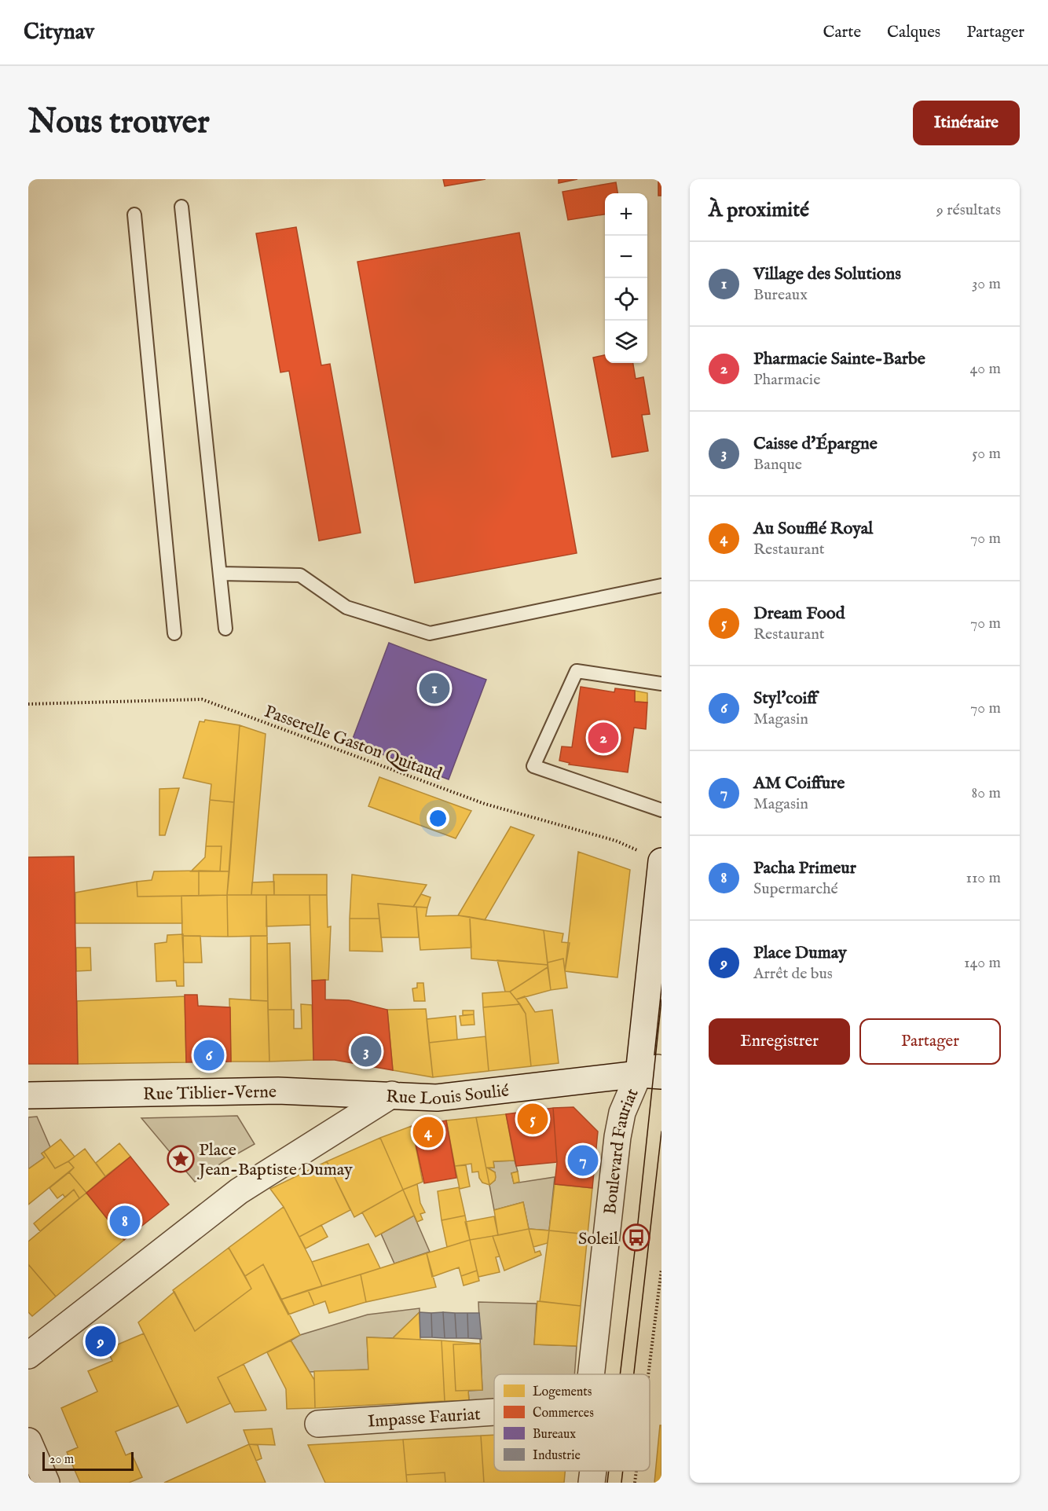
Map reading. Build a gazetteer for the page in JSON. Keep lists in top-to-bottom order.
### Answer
{
  "streets": {
    "street": [
      "Rue Tiblier-Verne",
      "Rue Louis Soulié",
      "Boulevard Fauriat",
      "Impasse Fauriat"
    ],
    "path": ["Passerelle Gaston Quitaud"]
  },
  "crossings": [
    ["Rue Tiblier-Verne", "Rue Louis Soulié"],
    ["Rue Louis Soulié", "Boulevard Fauriat"]
  ],
  "places": {
    "place": ["Place Jean-Baptiste Dumay"],
    "bus stop": ["Soleil"]
  },
  "legend": [
    "Logements",
    "Commerces",
    "Bureaux",
    "Industrie"
  ],
  "scale_bar": "20 m",
  "page": {
    "header": "Citynav",
    "nav": ["Carte", "Calques", "Partager"],
    "buttons": [
      "Itinéraire",
      ["Enregistrer", "Partager"]
    ],
    "title": "Nous trouver",
    "heading": ["À proximité", "9 résultats"],
    "map_buttons": ["+", "−"],
    "list": [
      {
        "mark": "1",
        "name": "Village des Solutions",
        "note": "Bureaux",
        "value": "30 m"
      },
      {
        "mark": "2",
        "name": "Pharmacie Sainte-Barbe",
        "note": "Pharmacie",
        "value": "40 m"
      },
      {
        "mark": "3",
        "name": "Caisse d'Épargne",
        "note": "Banque",
        "value": "50 m"
      },
      {
        "mark": "4",
        "name": "Au Soufflé Royal",
        "note": "Restaurant",
        "value": "70 m"
      },
      {
        "mark": "5",
        "name": "Dream Food",
        "note": "Restaurant",
        "value": "70 m"
      },
      {
        "mark": "6",
        "name": "Styl'coiff",
        "note": "Magasin",
        "value": "70 m"
      },
      {
        "mark": "7",
        "name": "AM Coiffure",
        "note": "Magasin",
        "value": "80 m"
      },
      {
        "mark": "8",
        "name": "Pacha Primeur",
        "note": "Supermarché",
        "value": "110 m"
      },
      {
        "mark": "9",
        "name": "Place Dumay",
        "note": "Arrêt de bus",
        "value": "140 m"
      }
    ],
    "pins": [
      "1",
      "2",
      "3",
      "6",
      "5",
      "4",
      "7",
      "8",
      "9"
    ],
    "scale": "20 m"
  }
}
